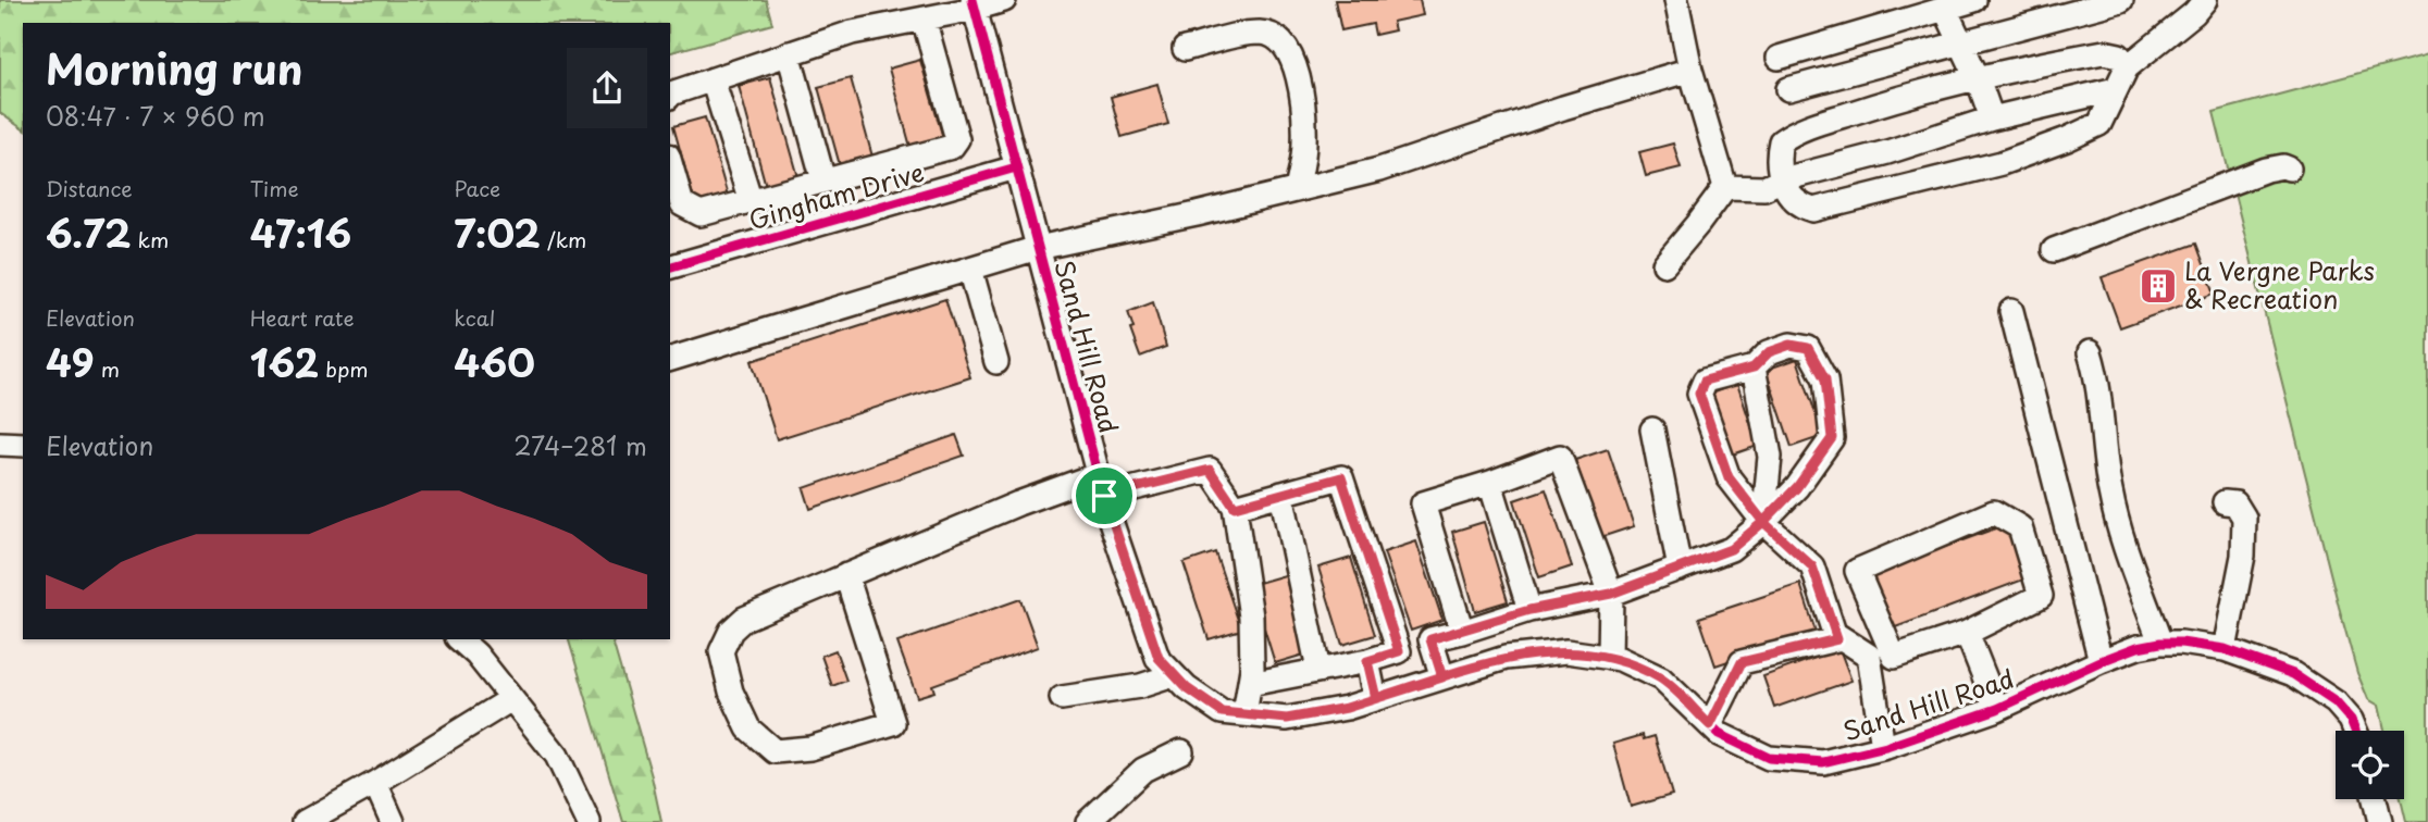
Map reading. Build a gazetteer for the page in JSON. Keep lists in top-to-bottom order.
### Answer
{
  "streets": {
    "street": ["Gingham Drive", "Sand Hill Road"]
  },
  "crossings": [
    ["Gingham Drive", "Sand Hill Road"]
  ],
  "places": {
    "building": ["La Vergne Parks & Recreation"]
  },
  "page": {
    "heading": ["Morning run", "08:47 · 7 × 960 m"],
    "stats": [
      ["Distance", "6.72 km"],
      ["Time", "47:16"],
      ["Pace", "7:02 /km"],
      ["Elevation", "49 m"],
      ["Heart rate", "162 bpm"],
      ["kcal", "460"]
    ],
    "chart": ["Elevation", "274–281 m"]
  }
}
